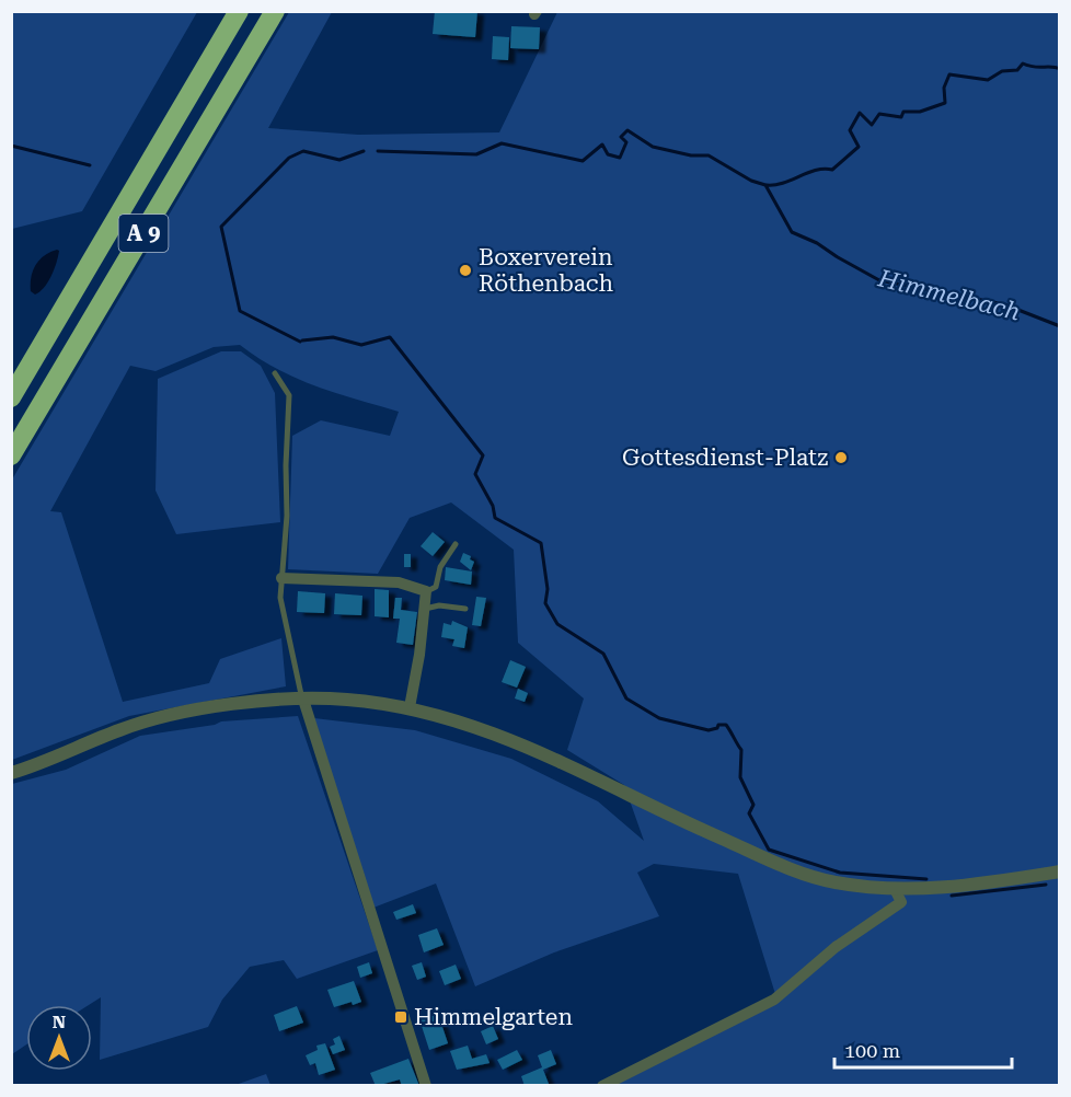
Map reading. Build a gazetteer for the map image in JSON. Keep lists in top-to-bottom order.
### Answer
{
  "streets": {
    "highway": ["A 9"]
  },
  "water": ["Himmelbach"],
  "places": {
    "other": ["Boxerverein Röthenbach", "Gottesdienst-Platz"],
    "transit": ["Himmelgarten"]
  },
  "scale_bar": "100 m",
  "north": "top"
}
